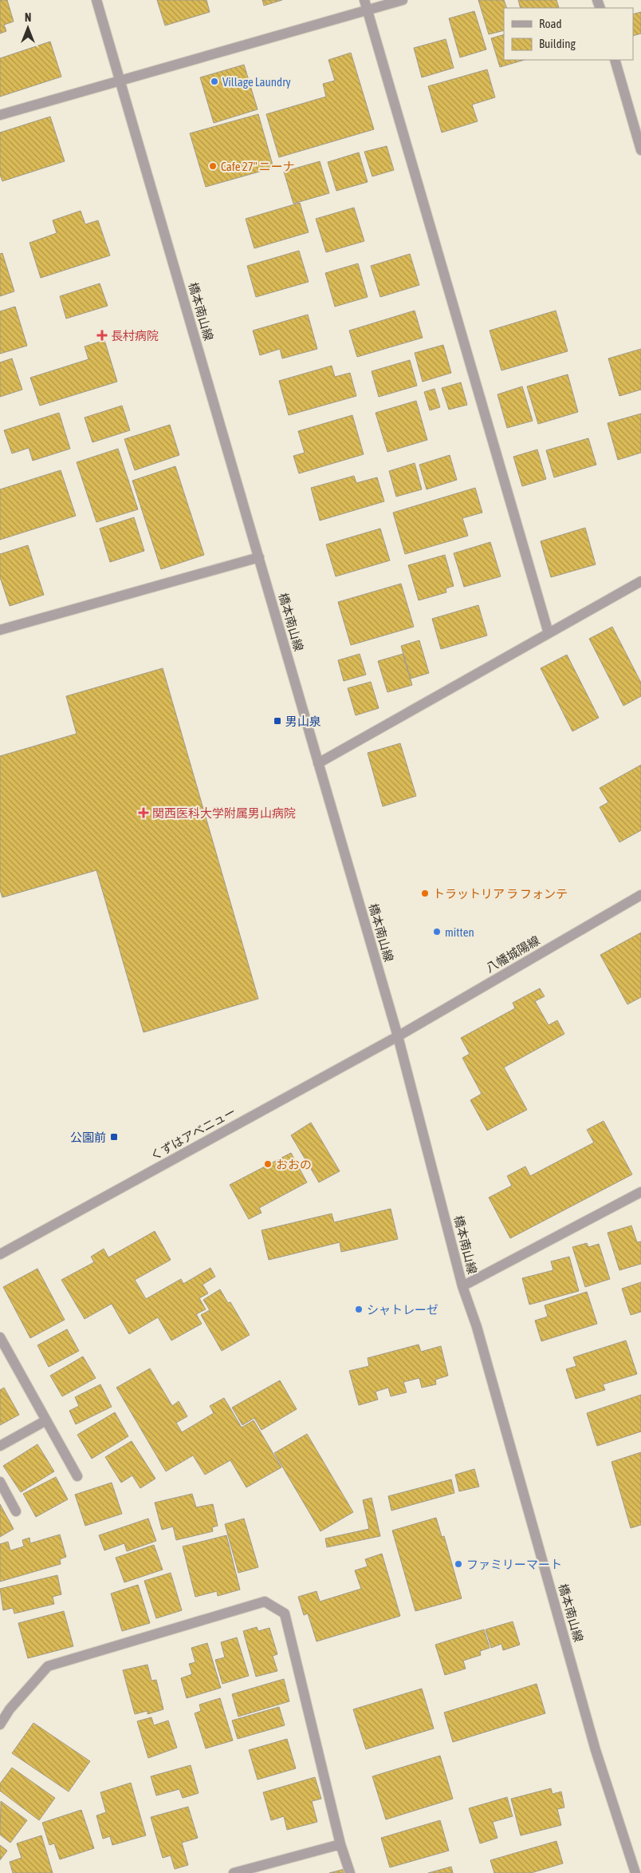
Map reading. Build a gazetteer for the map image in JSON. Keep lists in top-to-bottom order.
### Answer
{
  "streets": {
    "street": ["橋本南山線", "八幡城陽線", "くずはアベニュー"]
  },
  "crossings": [
    ["橋本南山線", "八幡城陽線"],
    ["橋本南山線", "くずはアベニュー"],
    ["八幡城陽線", "くずはアベニュー"]
  ],
  "places": {
    "other": [
      "Village Laundry",
      "Cafe 27\" ニーナ",
      "トラットリア ラ フォンテ",
      "mitten",
      "おおの",
      "シャトレーゼ",
      "ファミリーマート"
    ],
    "health": ["長村病院", "関西医科大学附属男山病院"],
    "transit": ["男山泉", "公園前"]
  },
  "legend": ["Road", "Building"],
  "north": "top"
}
